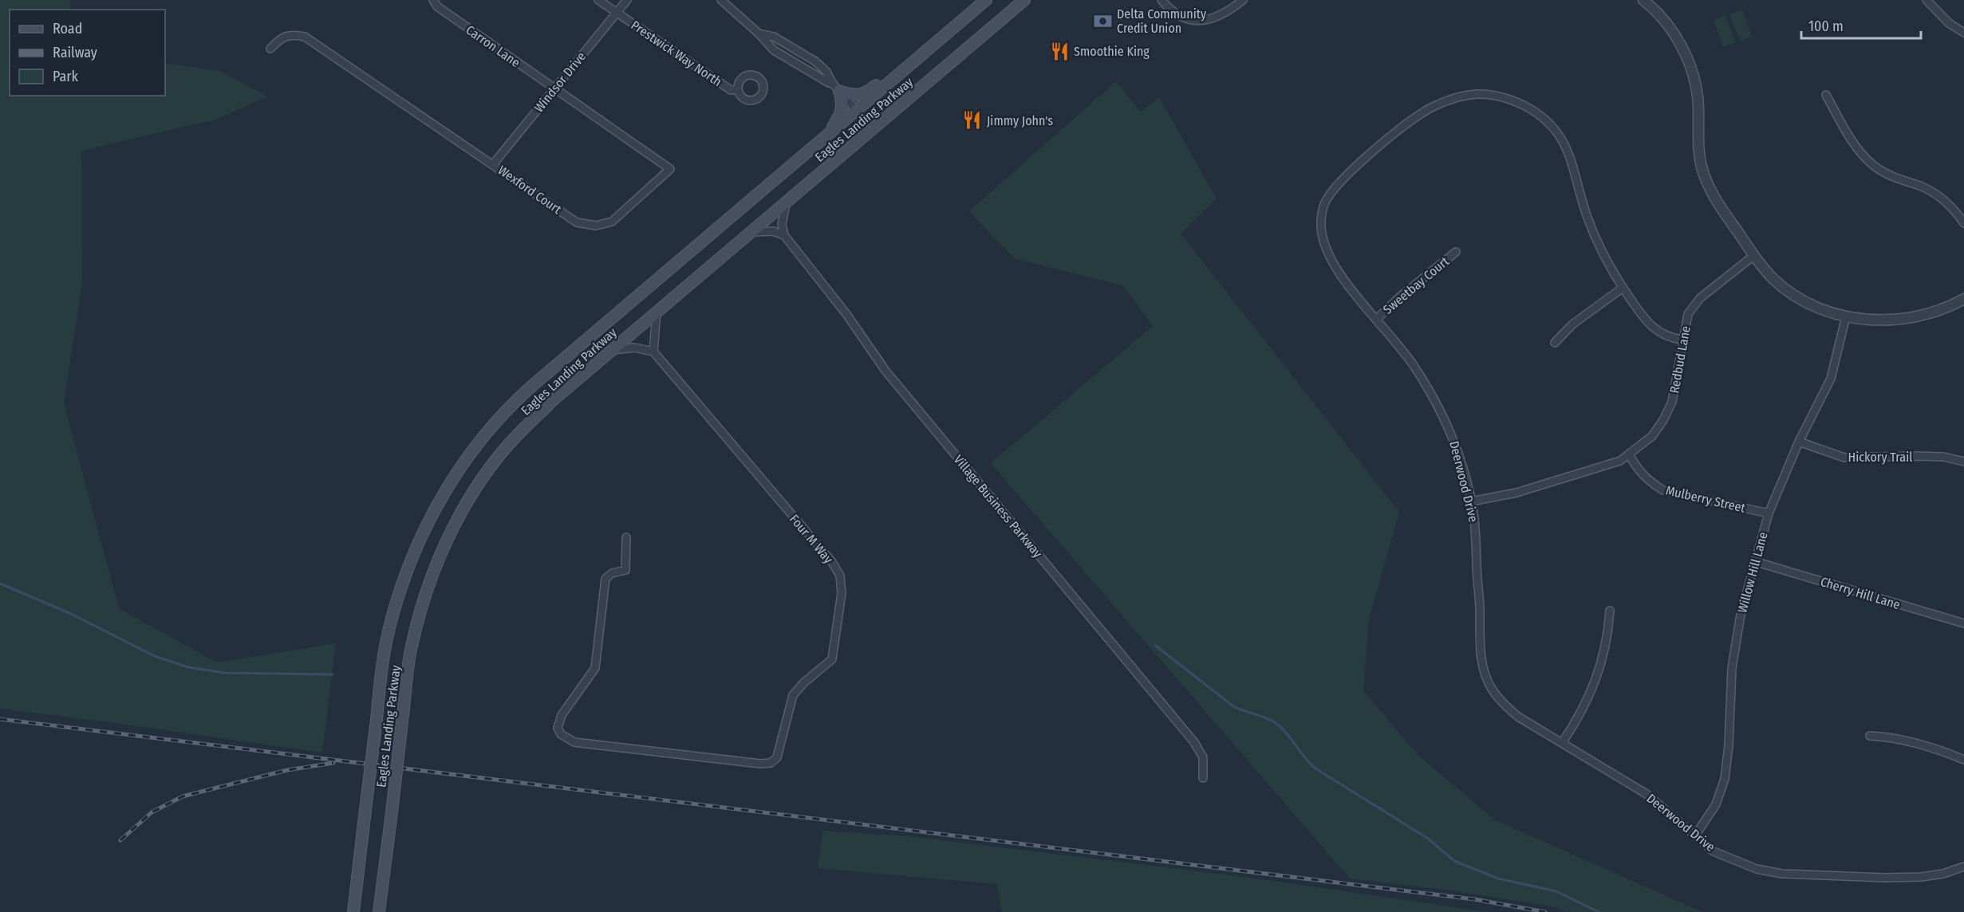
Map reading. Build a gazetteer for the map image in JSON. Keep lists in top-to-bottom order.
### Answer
{
  "streets": {
    "main road": ["Eagles Landing Parkway"],
    "street": [
      "Carron Lane",
      "Prestwick Way North",
      "Windsor Drive",
      "Wexford Court",
      "Sweetbay Court",
      "Redbud Lane",
      "Hickory Trail",
      "Deerwood Drive",
      "Mulberry Street",
      "Village Business Parkway",
      "Four M Way",
      "Willow Hill Lane",
      "Cherry Hill Lane"
    ]
  },
  "crossings": [
    ["Carron Lane", "Windsor Drive"],
    ["Carron Lane", "Wexford Court"],
    ["Prestwick Way North", "Windsor Drive"],
    ["Windsor Drive", "Wexford Court"],
    ["Sweetbay Court", "Deerwood Drive"],
    ["Redbud Lane", "Deerwood Drive"],
    ["Redbud Lane", "Mulberry Street"],
    ["Hickory Trail", "Willow Hill Lane"],
    ["Deerwood Drive", "Willow Hill Lane"],
    ["Mulberry Street", "Willow Hill Lane"],
    ["Willow Hill Lane", "Cherry Hill Lane"]
  ],
  "places": {
    "bank": ["Delta Community Credit Union"],
    "restaurant": ["Smoothie King", "Jimmy John's"]
  },
  "legend": ["Road", "Railway", "Park"],
  "scale_bar": "100 m"
}
